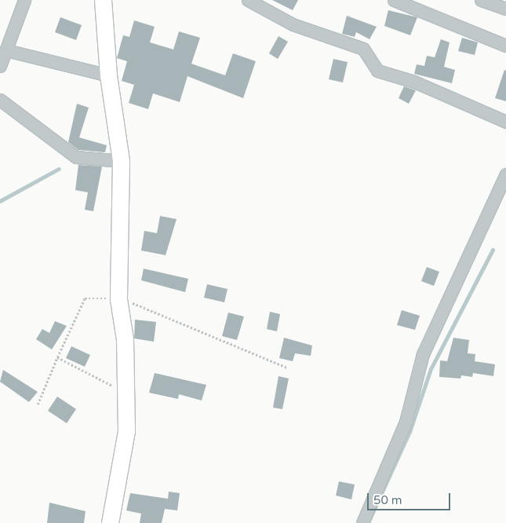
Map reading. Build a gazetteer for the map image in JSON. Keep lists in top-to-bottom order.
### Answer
{
  "scale_bar": "50 m"
}
